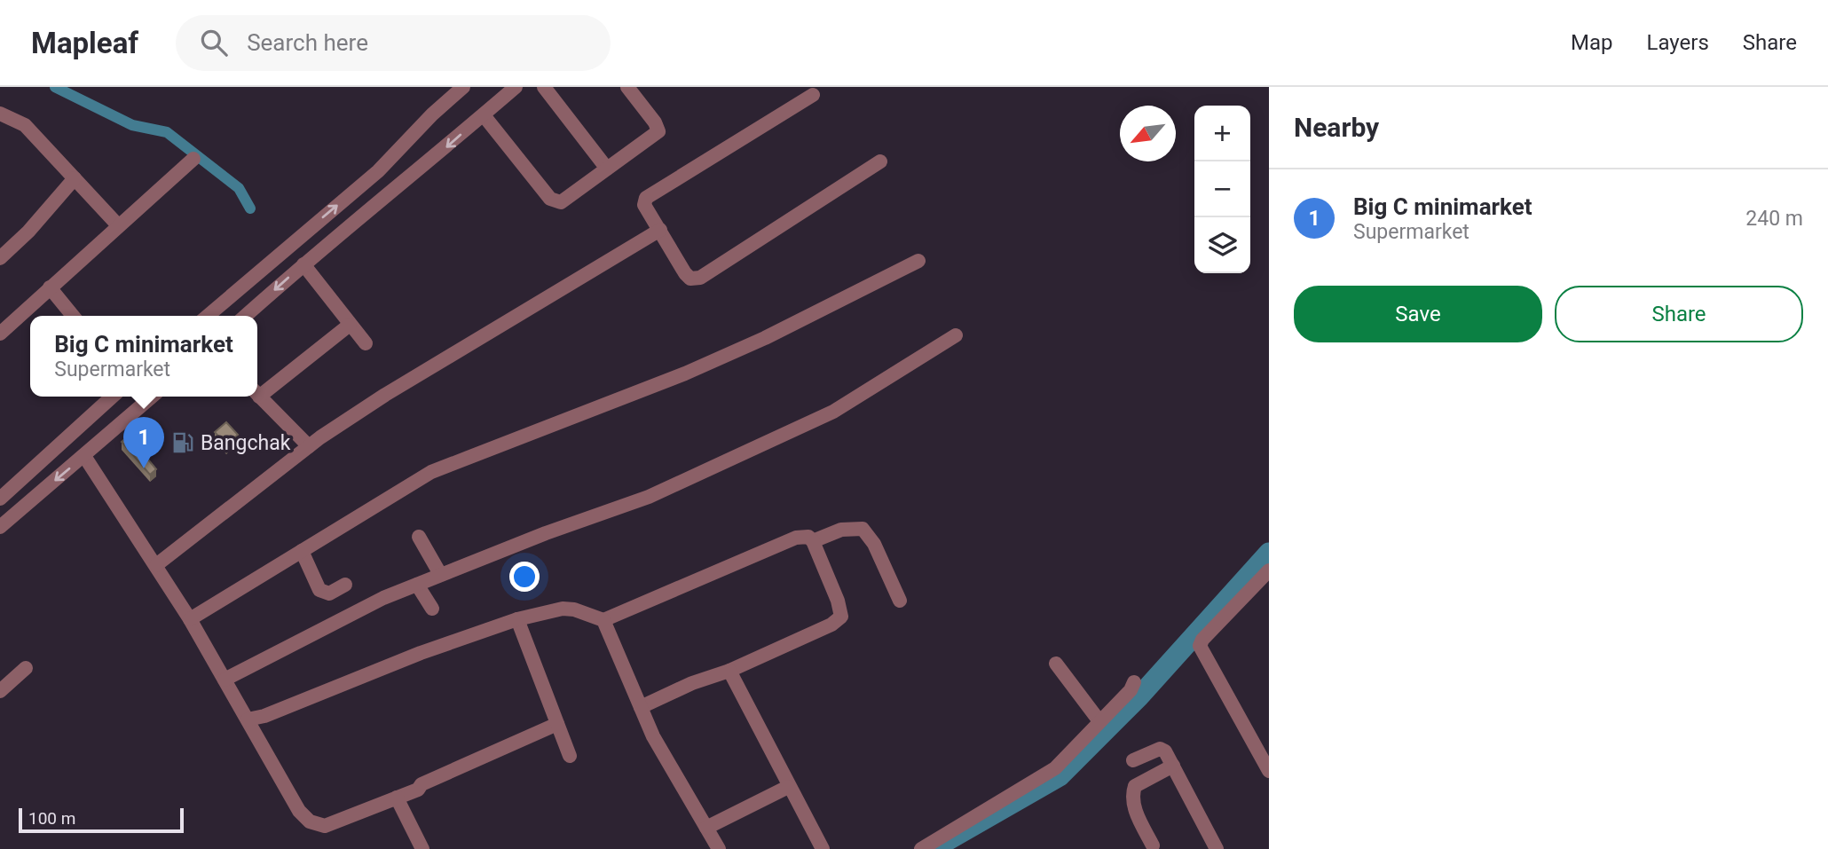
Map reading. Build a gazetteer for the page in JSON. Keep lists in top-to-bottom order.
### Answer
{
  "places": {
    "fuel station": ["Bangchak"]
  },
  "scale_bar": "100 m",
  "north": "bottom left",
  "page": {
    "header": "Mapleaf",
    "search": "Search here",
    "nav": ["Map", "Layers", "Share"],
    "heading": "Nearby",
    "map_buttons": ["+", "−"],
    "list": [
      {
        "mark": "1",
        "name": "Big C minimarket",
        "note": "Supermarket",
        "value": "240 m"
      }
    ],
    "buttons": ["Save", "Share"],
    "popup": ["Big C minimarket", "Supermarket"],
    "pins": "1",
    "scale": "100 m"
  }
}
